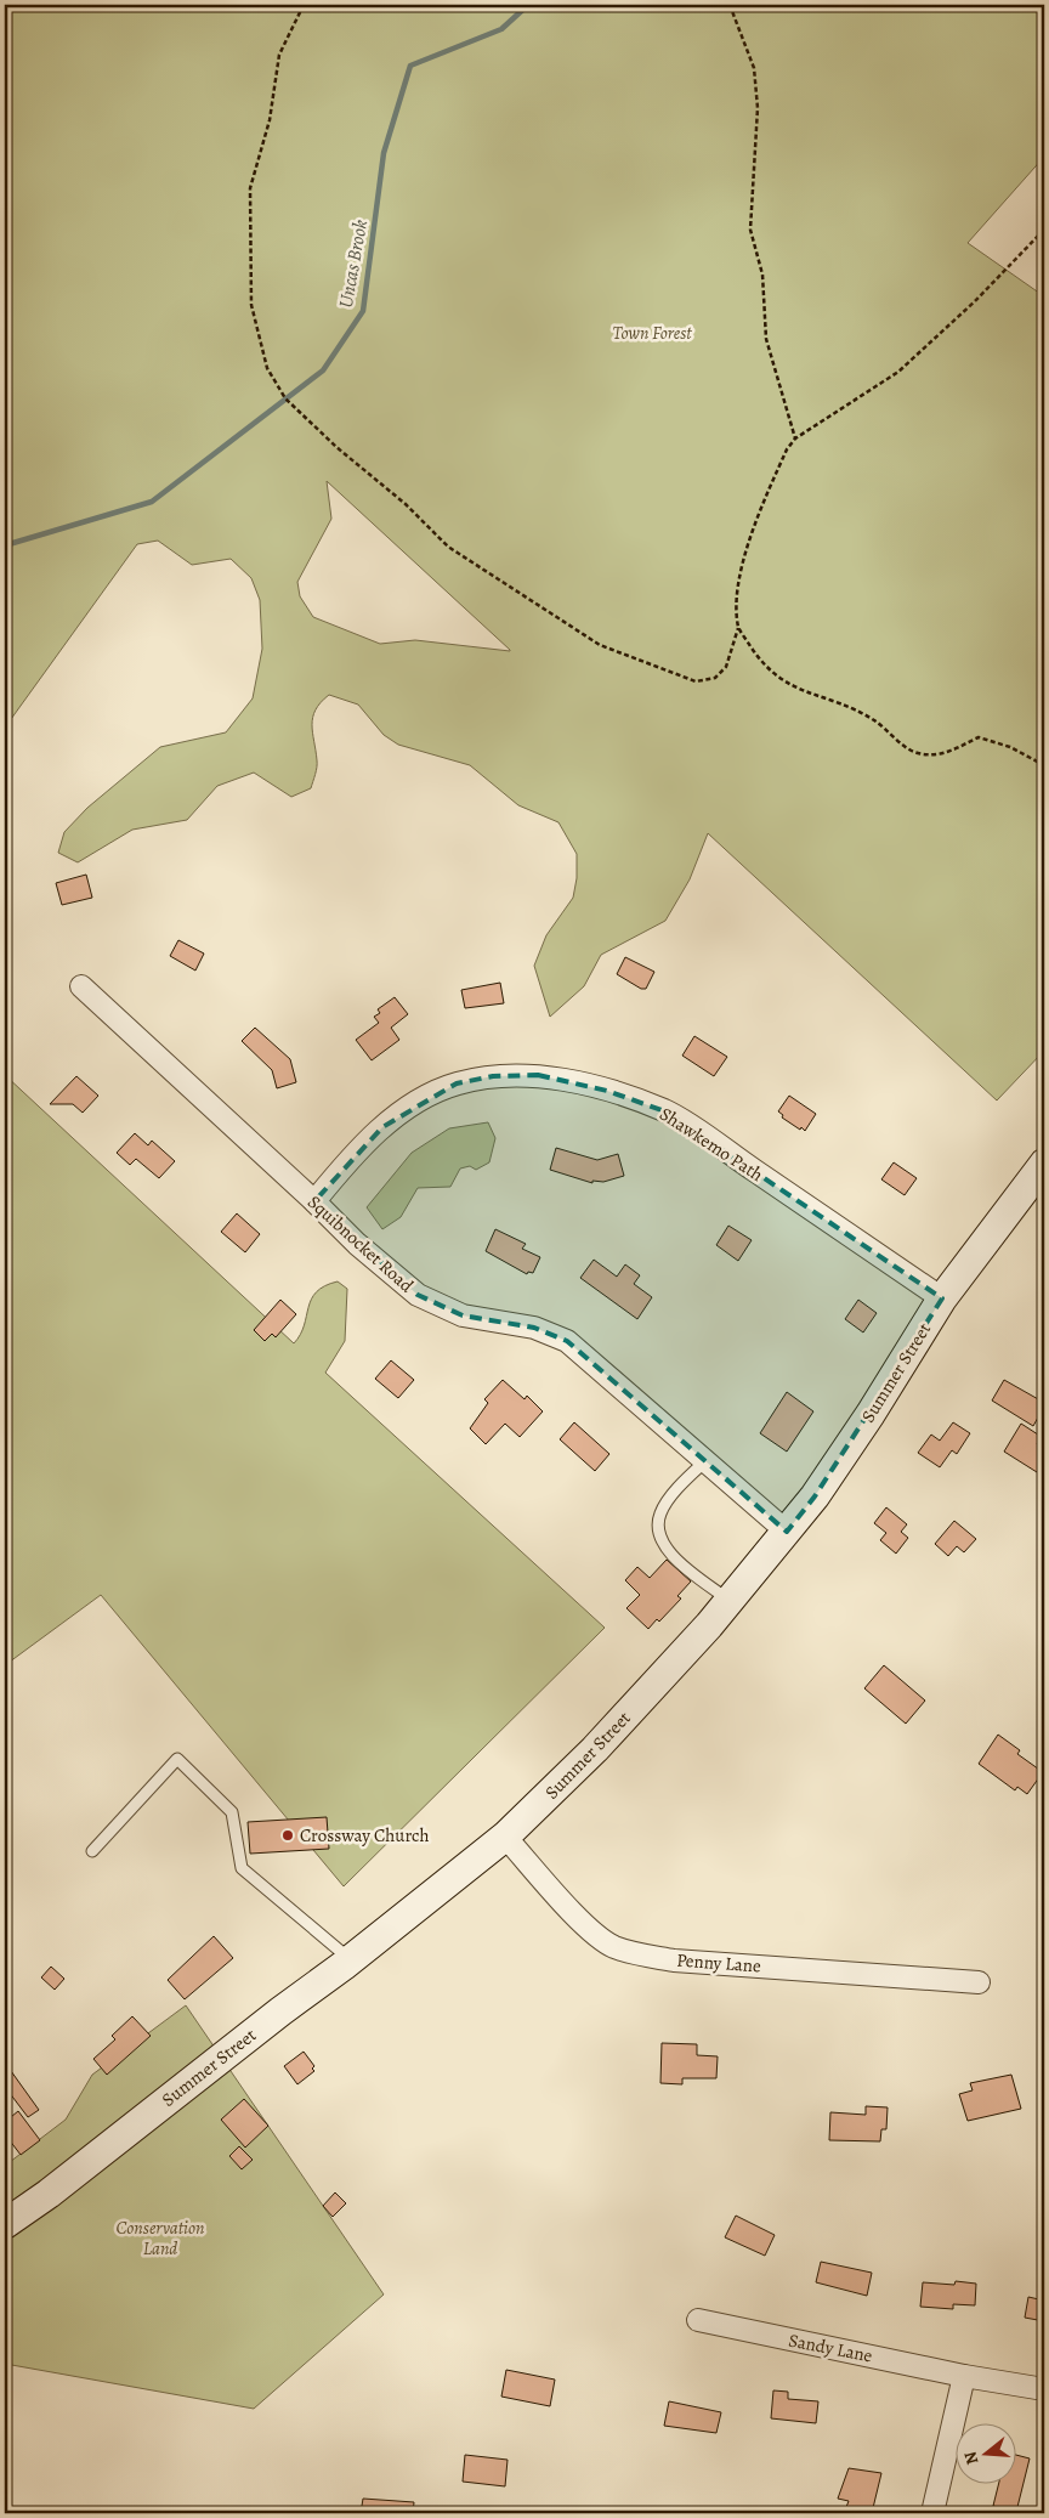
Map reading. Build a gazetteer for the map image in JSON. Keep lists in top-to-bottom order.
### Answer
{
  "streets": {
    "main road": ["Summer Street"],
    "street": [
      "Shawkemo Path",
      "Squibnocket Road",
      "Penny Lane",
      "Sandy Lane"
    ]
  },
  "crossings": [
    ["Shawkemo Path", "Squibnocket Road"],
    ["Shawkemo Path", "Summer Street"],
    ["Squibnocket Road", "Summer Street"],
    ["Summer Street", "Penny Lane"]
  ],
  "water": ["Uncas Brook"],
  "parks": ["Town Forest", "Conservation Land"],
  "places": ["Crossway Church"],
  "north": "left"
}
